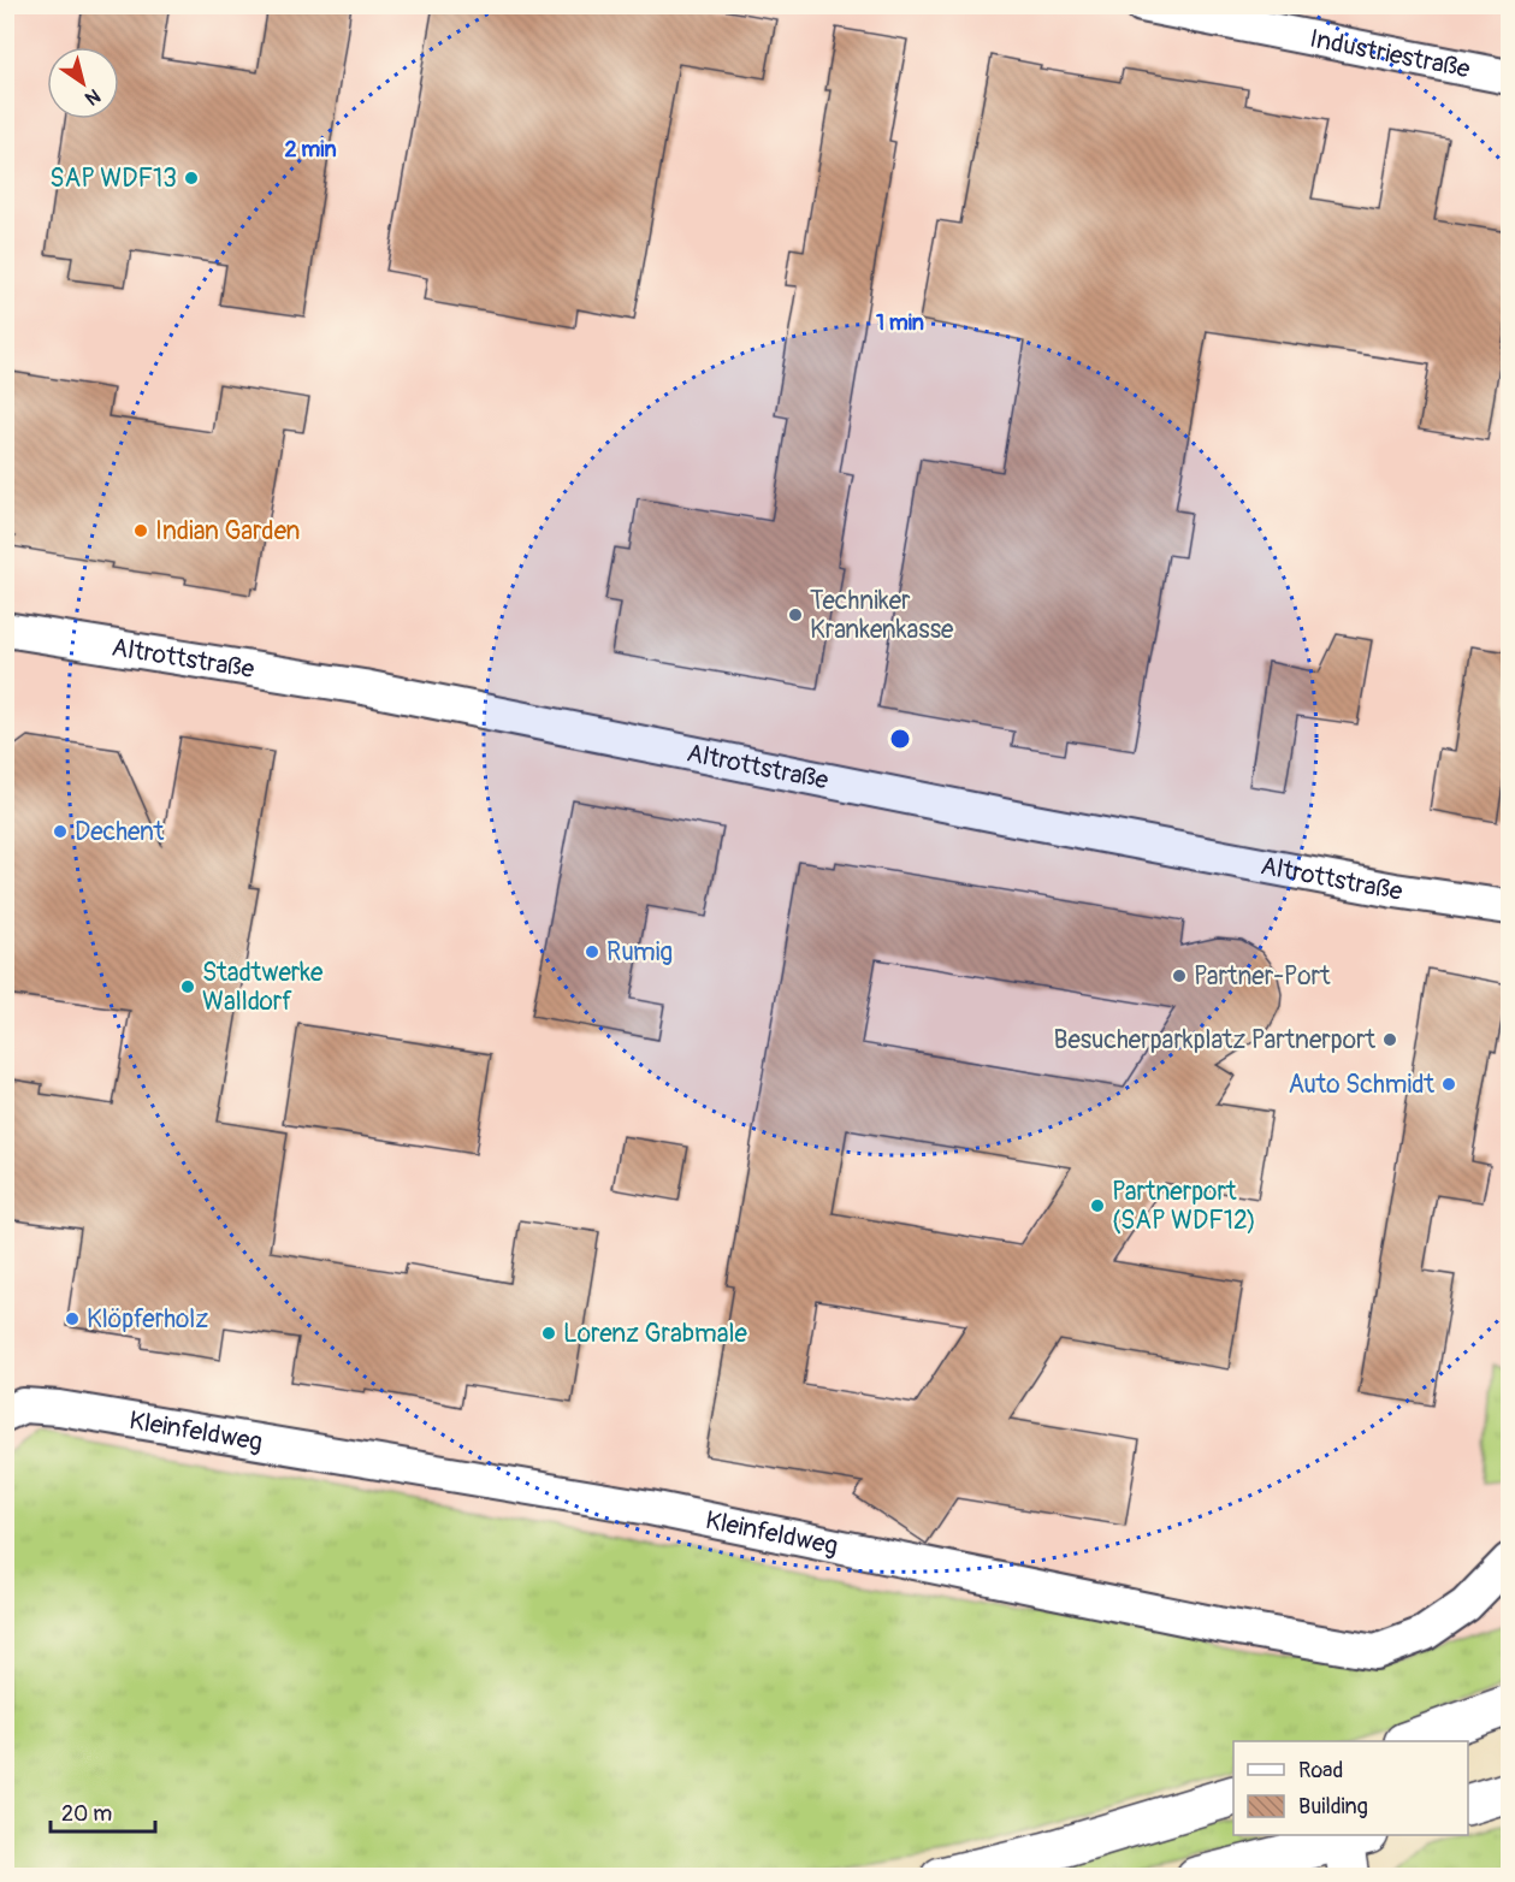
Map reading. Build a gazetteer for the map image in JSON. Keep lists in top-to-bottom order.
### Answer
{
  "streets": {
    "street": ["Industriestraße", "Altrottstraße", "Kleinfeldweg"]
  },
  "places": [
    "SAP WDF13",
    "Indian Garden",
    "Techniker Krankenkasse",
    "Dechent",
    "Rumig",
    "Partner-Port",
    "Stadtwerke Walldorf",
    "Besucherparkplatz Partnerport",
    "Auto Schmidt",
    "Partnerport (SAP WDF12)",
    "Klöpferholz",
    "Lorenz Grabmale"
  ],
  "legend": ["Road", "Building"],
  "scale_bar": "20 m",
  "north": "bottom right",
  "rings": ["2 min", "1 min"]
}
